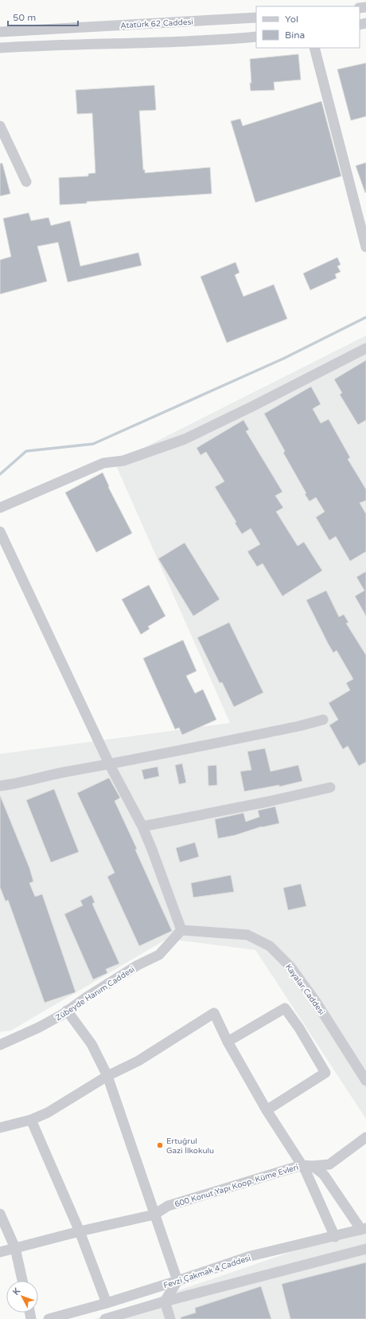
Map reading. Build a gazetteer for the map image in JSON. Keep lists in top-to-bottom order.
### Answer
{
  "streets": {
    "street": [
      "Atatürk 62 Caddesi",
      "Kayalar Caddesi",
      "Zübeyde Hanım Caddesi",
      "600 Konut Yapı Koop. Küme Evleri",
      "Fevzi Çakmak 4 Caddesi"
    ]
  },
  "crossings": [
    ["Kayalar Caddesi", "Zübeyde Hanım Caddesi"],
    ["600 Konut Yapı Koop. Küme Evleri", "Fevzi Çakmak 4 Caddesi"]
  ],
  "places": ["Ertuğrul Gazi İlkokulu"],
  "legend": ["Yol", "Bina"],
  "scale_bar": "50 m",
  "north": "top left"
}
